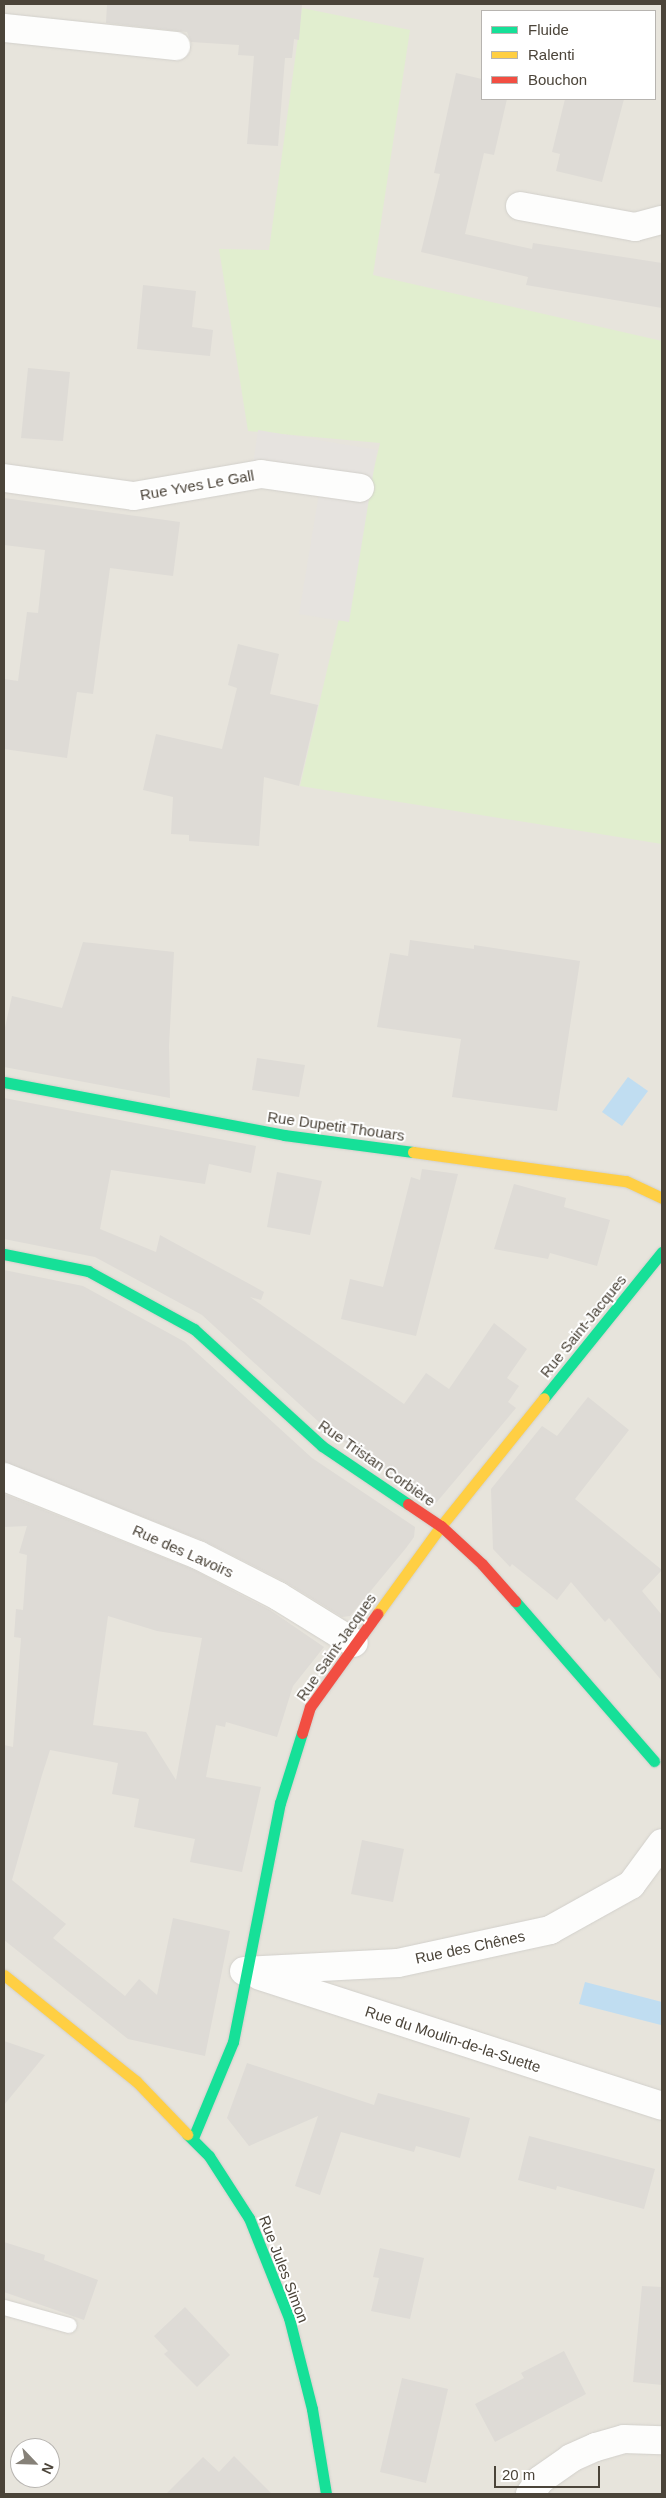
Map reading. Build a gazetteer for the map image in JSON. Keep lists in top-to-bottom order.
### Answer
{
  "streets": {
    "street": [
      "Rue Yves Le Gall",
      "Rue Dupetit Thouars",
      "Rue Saint-Jacques",
      "Rue Tristan Corbière",
      "Rue des Lavoirs",
      "Rue des Chênes",
      "Rue du Moulin-de-la-Suette",
      "Rue Jules Simon"
    ]
  },
  "crossings": [
    ["Rue Saint-Jacques", "Rue Tristan Corbière"],
    ["Rue Saint-Jacques", "Rue des Lavoirs"],
    ["Rue Saint-Jacques", "Rue des Chênes"],
    ["Rue Saint-Jacques", "Rue du Moulin-de-la-Suette"],
    ["Rue Saint-Jacques", "Rue Jules Simon"],
    ["Rue des Chênes", "Rue du Moulin-de-la-Suette"]
  ],
  "legend": ["Fluide", "Ralenti", "Bouchon"],
  "scale_bar": "20 m",
  "north": "bottom right"
}
